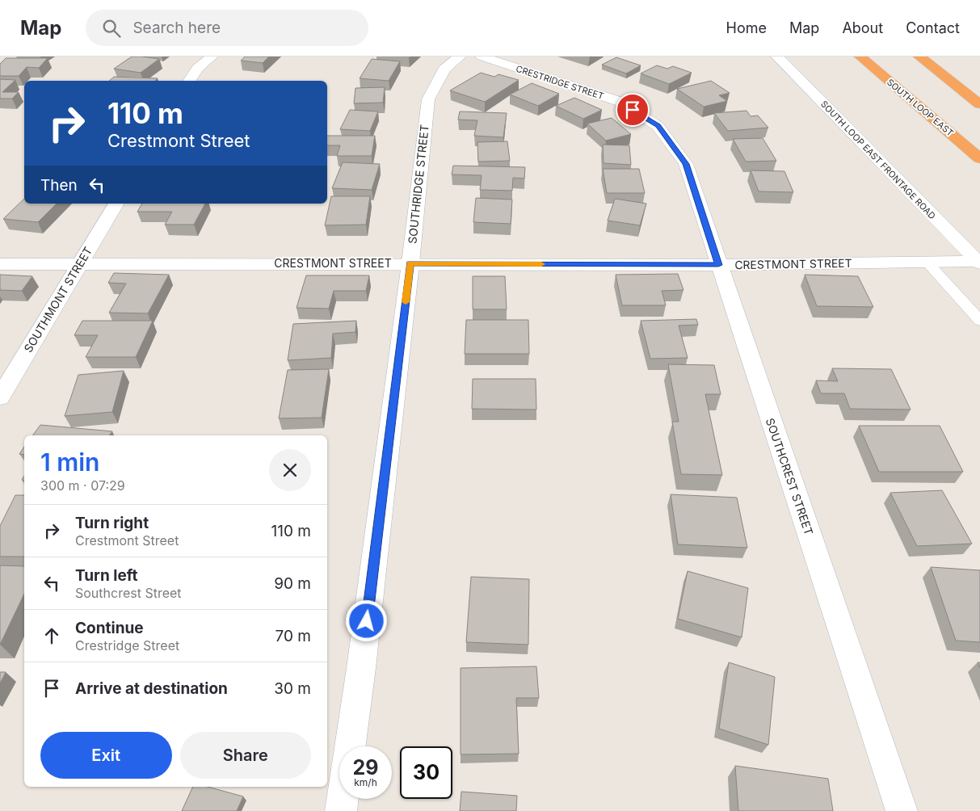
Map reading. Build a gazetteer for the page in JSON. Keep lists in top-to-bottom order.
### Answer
{
  "streets": {
    "highway": ["SOUTH LOOP EAST"],
    "street": [
      "CRESTRIDGE STREET",
      "SOUTH LOOP EAST FRONTAGE ROAD",
      "SOUTHRIDGE STREET",
      "CRESTMONT STREET",
      "SOUTHMONT STREET",
      "SOUTHCREST STREET"
    ]
  },
  "crossings": [
    ["CRESTRIDGE STREET", "SOUTHCREST STREET"],
    ["SOUTH LOOP EAST FRONTAGE ROAD", "CRESTMONT STREET"],
    ["SOUTHRIDGE STREET", "CRESTMONT STREET"],
    ["CRESTMONT STREET", "SOUTHMONT STREET"],
    ["CRESTMONT STREET", "SOUTHCREST STREET"]
  ],
  "page": {
    "header": "Map",
    "search": "Search here",
    "nav": [
      "Home",
      "Map",
      "About",
      "Contact"
    ],
    "turn": ["110 m", "Crestmont Street"],
    "then": "Then",
    "heading": ["1 min", "300 m · 07:29"],
    "list": [
      {
        "name": "Turn right",
        "note": "Crestmont Street",
        "value": "110 m"
      },
      {
        "name": "Turn left",
        "note": "Southcrest Street",
        "value": "90 m"
      },
      {
        "name": "Continue",
        "note": "Crestridge Street",
        "value": "70 m"
      },
      {
        "name": "Arrive at destination",
        "value": "30 m"
      }
    ],
    "buttons": ["Exit", "Share"],
    "speed": "29 km/h",
    "limit": "30"
  }
}
